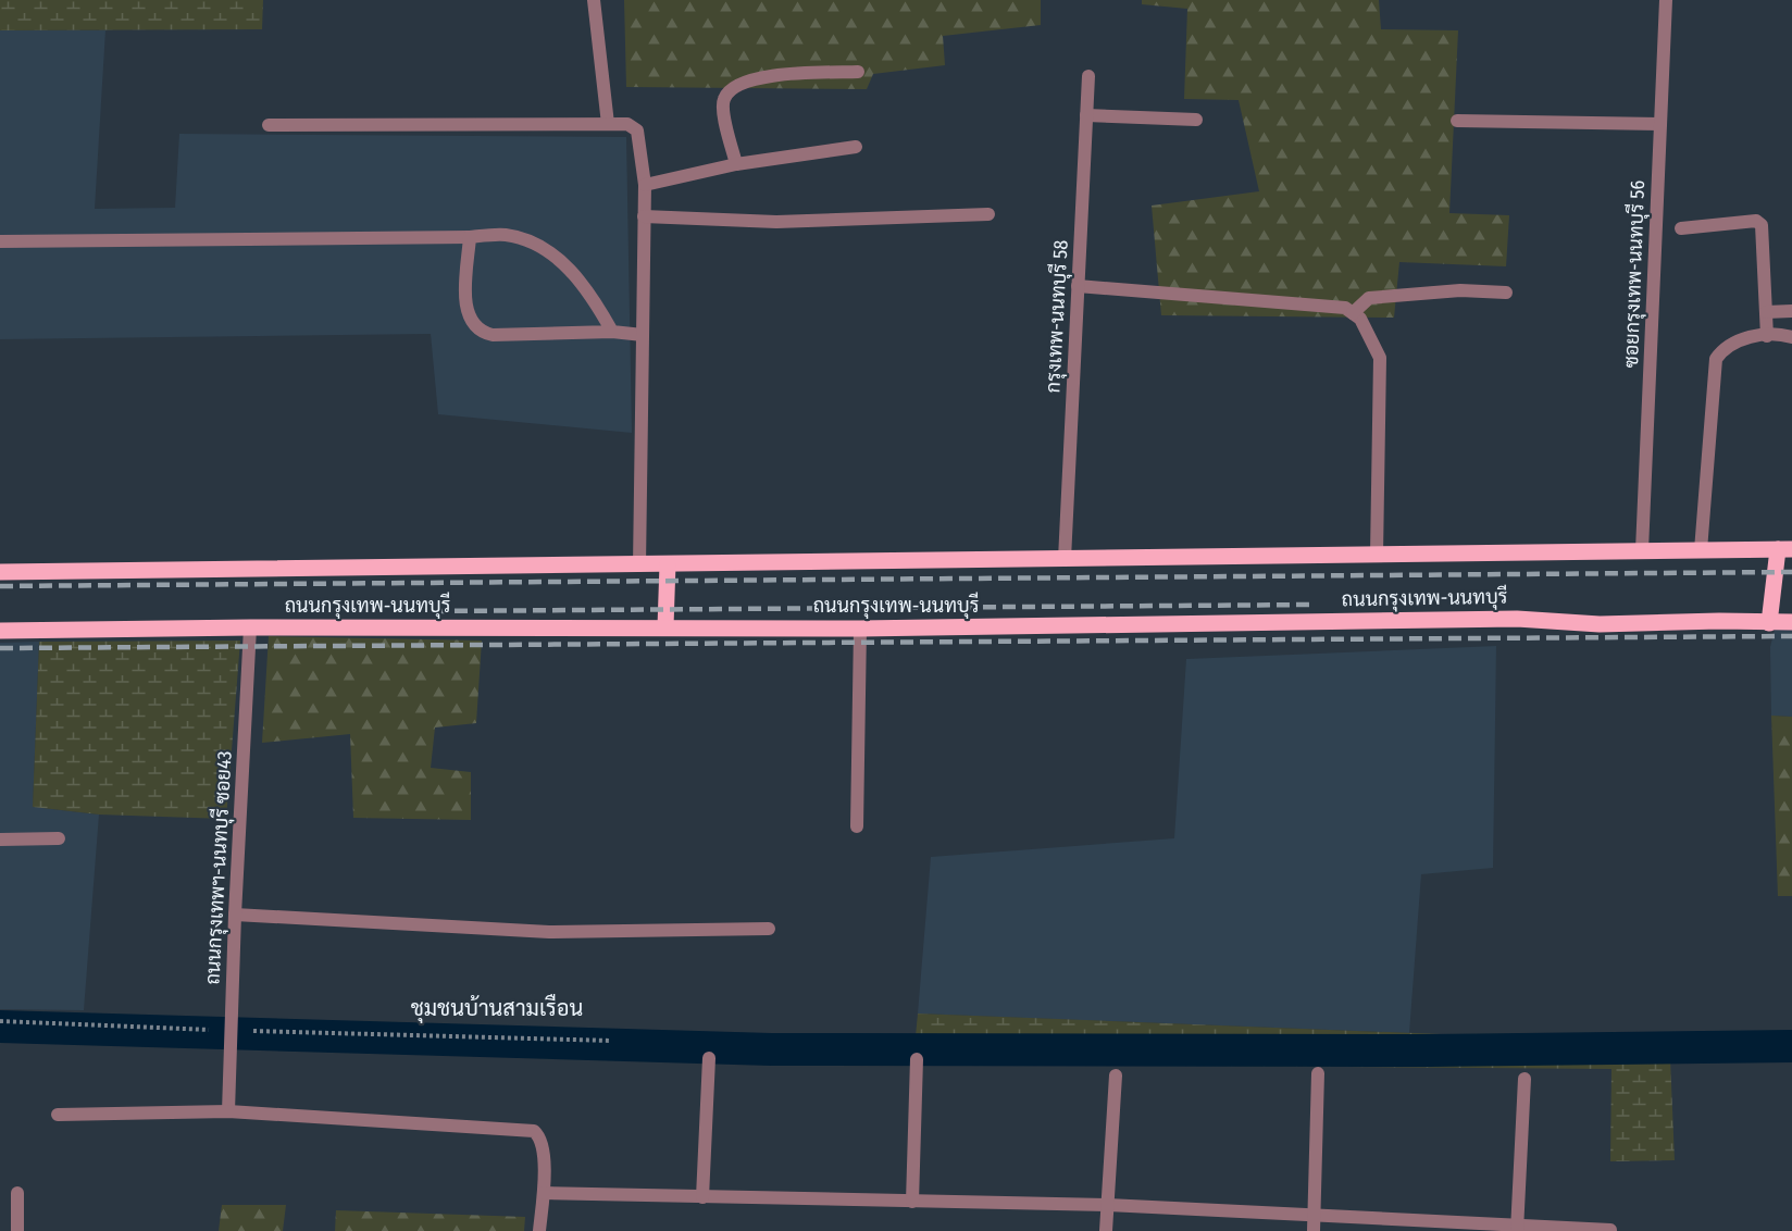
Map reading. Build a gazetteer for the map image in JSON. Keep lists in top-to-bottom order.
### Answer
{
  "streets": {
    "main road": ["ถนนกรุงเทพ-นนทบุรี"],
    "street": ["ซอยกรุงเทพ-นนทบุรี 56", "กรุงเทพ-นนทบุรี 58", "ถนนกรุงเทพฯ-นนทบุรี ซอย43"]
  },
  "crossings": [
    ["ซอยกรุงเทพ-นนทบุรี 56", "ถนนกรุงเทพ-นนทบุรี"],
    ["กรุงเทพ-นนทบุรี 58", "ถนนกรุงเทพ-นนทบุรี"],
    ["ถนนกรุงเทพ-นนทบุรี", "ถนนกรุงเทพฯ-นนทบุรี ซอย43"]
  ],
  "districts": ["ชุมชนบ้านสามเรือน"]
}
